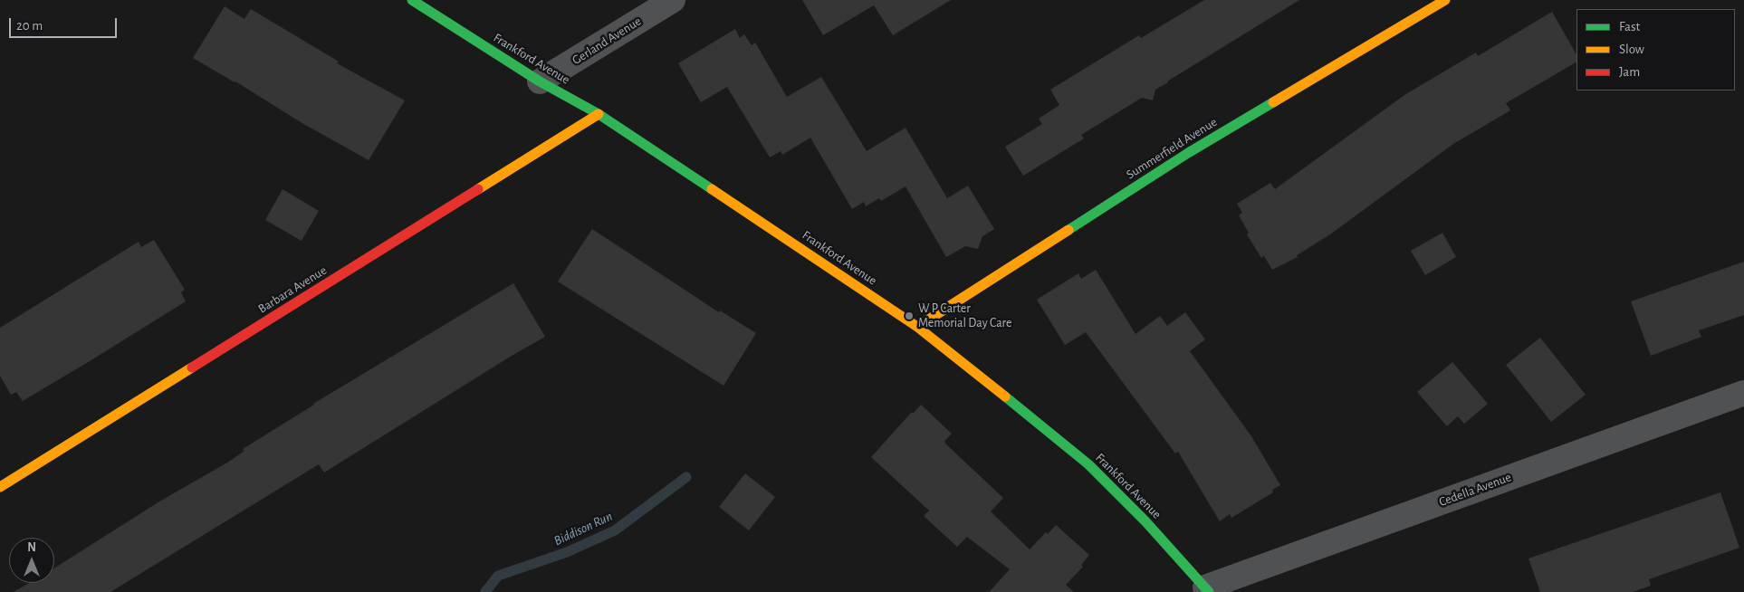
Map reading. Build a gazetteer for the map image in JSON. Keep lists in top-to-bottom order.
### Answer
{
  "streets": {
    "street": [
      "Gerland Avenue",
      "Frankford Avenue",
      "Summerfield Avenue",
      "Barbara Avenue",
      "Cedella Avenue"
    ]
  },
  "crossings": [
    ["Gerland Avenue", "Frankford Avenue"],
    ["Frankford Avenue", "Summerfield Avenue"],
    ["Frankford Avenue", "Barbara Avenue"],
    ["Frankford Avenue", "Cedella Avenue"]
  ],
  "water": ["Biddison Run"],
  "places": ["W P Carter Memorial Day Care"],
  "legend": ["Fast", "Slow", "Jam"],
  "scale_bar": "20 m",
  "north": "top"
}
